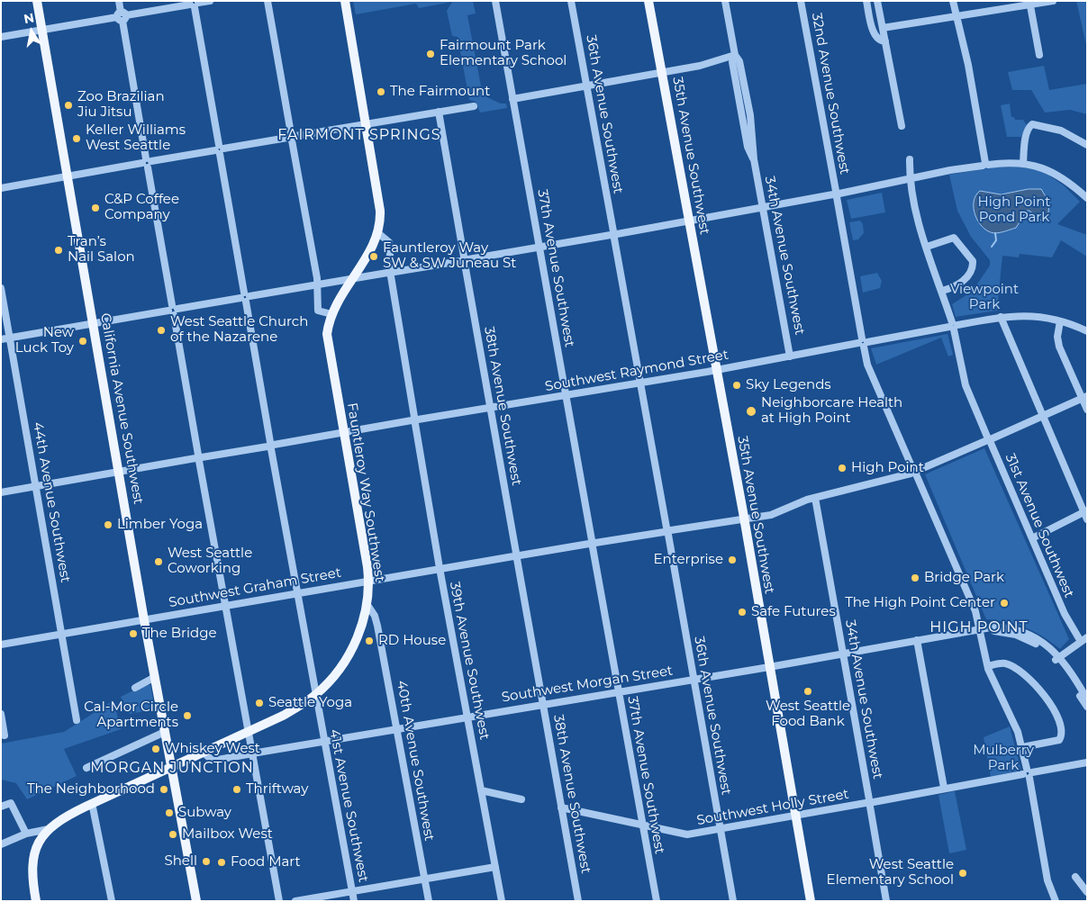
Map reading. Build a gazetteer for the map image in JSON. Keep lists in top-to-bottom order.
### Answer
{
  "streets": {
    "main road": ["35th Avenue Southwest", "California Avenue Southwest", "Fauntleroy Way Southwest"],
    "street": [
      "32nd Avenue Southwest",
      "36th Avenue Southwest",
      "34th Avenue Southwest",
      "37th Avenue Southwest",
      "Southwest Raymond Street",
      "38th Avenue Southwest",
      "44th Avenue Southwest",
      "31st Avenue Southwest",
      "Southwest Graham Street",
      "39th Avenue Southwest",
      "Southwest Morgan Street",
      "40th Avenue Southwest",
      "41st Avenue Southwest",
      "Southwest Holly Street"
    ]
  },
  "crossings": [
    ["32nd Avenue Southwest", "Southwest Raymond Street"],
    ["32nd Avenue Southwest", "Southwest Graham Street"],
    ["32nd Avenue Southwest", "Southwest Morgan Street"],
    ["36th Avenue Southwest", "Southwest Raymond Street"],
    ["36th Avenue Southwest", "Southwest Graham Street"],
    ["36th Avenue Southwest", "Southwest Morgan Street"],
    ["36th Avenue Southwest", "Southwest Holly Street"],
    ["35th Avenue Southwest", "Southwest Raymond Street"],
    ["35th Avenue Southwest", "Southwest Graham Street"],
    ["35th Avenue Southwest", "Southwest Morgan Street"],
    ["35th Avenue Southwest", "Southwest Holly Street"],
    ["34th Avenue Southwest", "Southwest Raymond Street"],
    ["34th Avenue Southwest", "Southwest Graham Street"],
    ["34th Avenue Southwest", "Southwest Morgan Street"],
    ["34th Avenue Southwest", "Southwest Holly Street"],
    ["37th Avenue Southwest", "Southwest Raymond Street"],
    ["37th Avenue Southwest", "Southwest Graham Street"],
    ["37th Avenue Southwest", "Southwest Morgan Street"],
    ["37th Avenue Southwest", "Southwest Holly Street"],
    ["Southwest Raymond Street", "38th Avenue Southwest"],
    ["Southwest Raymond Street", "California Avenue Southwest"],
    ["Southwest Raymond Street", "Fauntleroy Way Southwest"],
    ["Southwest Raymond Street", "44th Avenue Southwest"],
    ["Southwest Raymond Street", "31st Avenue Southwest"],
    ["Southwest Raymond Street", "39th Avenue Southwest"],
    ["Southwest Raymond Street", "41st Avenue Southwest"],
    ["38th Avenue Southwest", "Southwest Graham Street"],
    ["38th Avenue Southwest", "Southwest Morgan Street"],
    ["38th Avenue Southwest", "Southwest Holly Street"],
    ["California Avenue Southwest", "Fauntleroy Way Southwest"],
    ["California Avenue Southwest", "Southwest Graham Street"],
    ["Fauntleroy Way Southwest", "Southwest Graham Street"],
    ["Fauntleroy Way Southwest", "39th Avenue Southwest"],
    ["Fauntleroy Way Southwest", "Southwest Morgan Street"],
    ["Fauntleroy Way Southwest", "40th Avenue Southwest"],
    ["Fauntleroy Way Southwest", "41st Avenue Southwest"],
    ["44th Avenue Southwest", "Southwest Graham Street"],
    ["31st Avenue Southwest", "Southwest Graham Street"],
    ["Southwest Graham Street", "39th Avenue Southwest"],
    ["Southwest Graham Street", "41st Avenue Southwest"],
    ["39th Avenue Southwest", "Southwest Morgan Street"],
    ["Southwest Morgan Street", "40th Avenue Southwest"],
    ["Southwest Morgan Street", "41st Avenue Southwest"]
  ],
  "districts": ["FAIRMONT SPRINGS", "HIGH POINT", "MORGAN JUNCTION"],
  "parks": ["High Point Pond Park", "Viewpoint Park", "Mulberry Park"],
  "places": [
    "Fairmount Park Elementary School",
    "The Fairmount",
    "Zoo Brazilian Jiu Jitsu",
    "Keller Williams West Seattle",
    "C&P Coffee Company",
    "Tran’s Nail Salon",
    "Fauntleroy Way SW & SW Juneau St",
    "West Seattle Church of the Nazarene",
    "New Luck Toy",
    "Sky Legends",
    "Neighborcare Health at High Point",
    "High Point",
    "Limber Yoga",
    "Enterprise",
    "West Seattle Coworking",
    "Bridge Park",
    "The High Point Center",
    "Safe Futures",
    "The Bridge",
    "RD House",
    "West Seattle Food Bank",
    "Seattle Yoga",
    "Cal-Mor Circle Apartments",
    "Whiskey West",
    "The Neighborhood",
    "Thriftway",
    "Subway",
    "Mailbox West",
    "Shell",
    "Food Mart",
    "West Seattle Elementary School"
  ],
  "north": "top"
}
